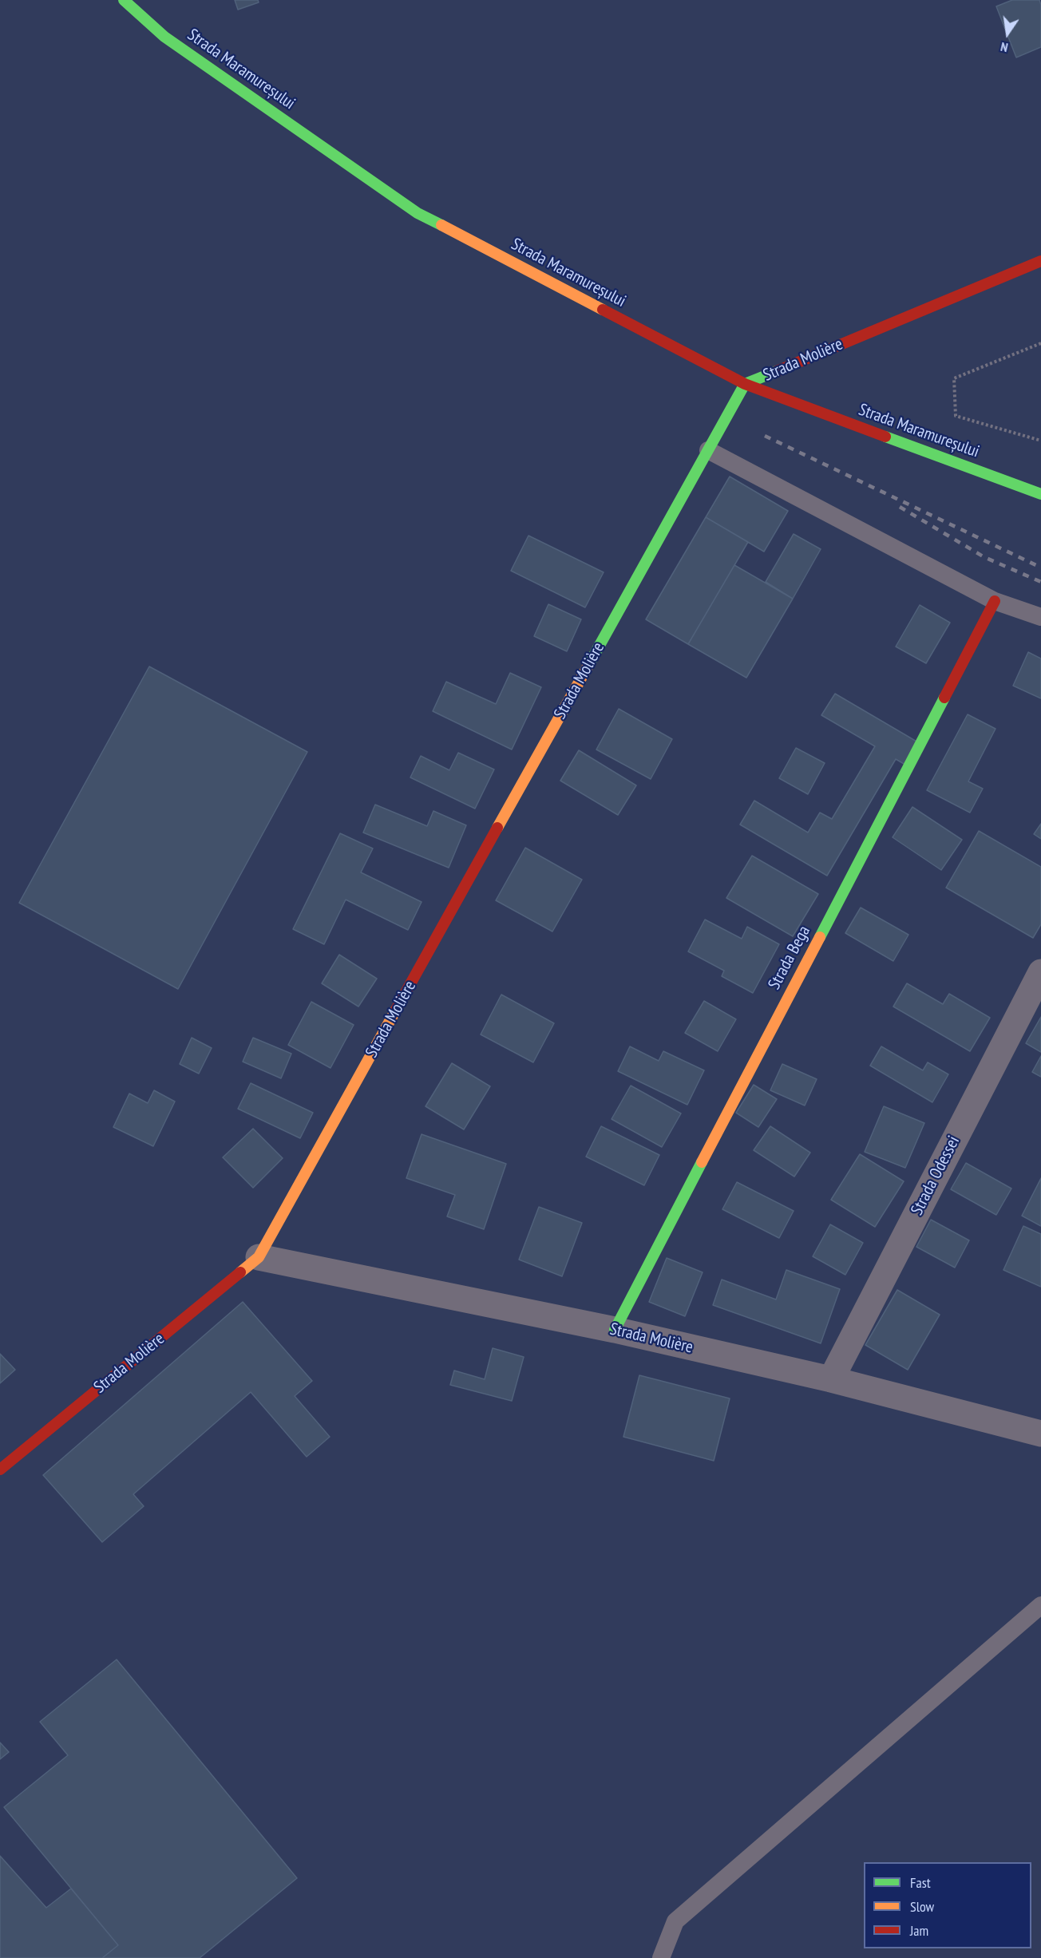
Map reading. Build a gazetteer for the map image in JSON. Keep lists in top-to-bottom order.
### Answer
{
  "streets": {
    "street": [
      "Strada Maramureșului",
      "Strada Molière",
      "Strada Bega",
      "Strada Odessei"
    ]
  },
  "crossings": [
    ["Strada Maramureșului", "Strada Molière"],
    ["Strada Molière", "Strada Bega"],
    ["Strada Molière", "Strada Odessei"]
  ],
  "legend": ["Fast", "Slow", "Jam"],
  "north": "bottom"
}
